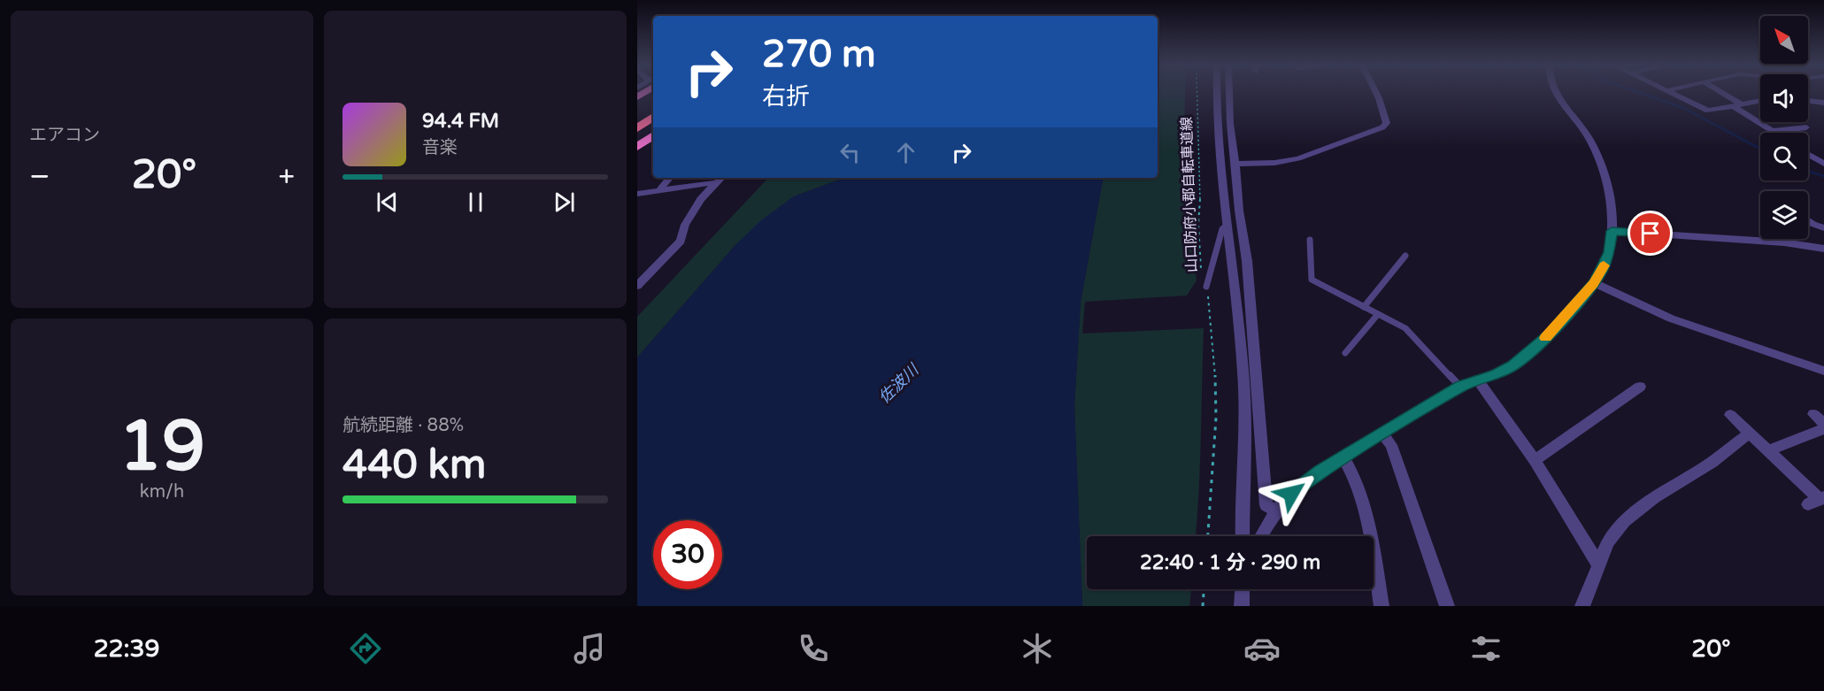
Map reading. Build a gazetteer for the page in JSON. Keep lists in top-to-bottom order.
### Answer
{
  "streets": {
    "path": ["山口防府小郡自転車道線"]
  },
  "water": ["佐波川"],
  "north": "top left",
  "page": {
    "tile": [
      "エアコン",
      ["19", "km/h"],
      ["航続距離 · 88%", "440 km"]
    ],
    "turn": ["270 m", "右折"],
    "song": ["94.4 FM", "音楽"],
    "heat": ["−", "20°", "+"],
    "limit": "30",
    "trip": "22:40 · 1 分 · 290 m",
    "tabs": ["22:39", "20°"]
  }
}
